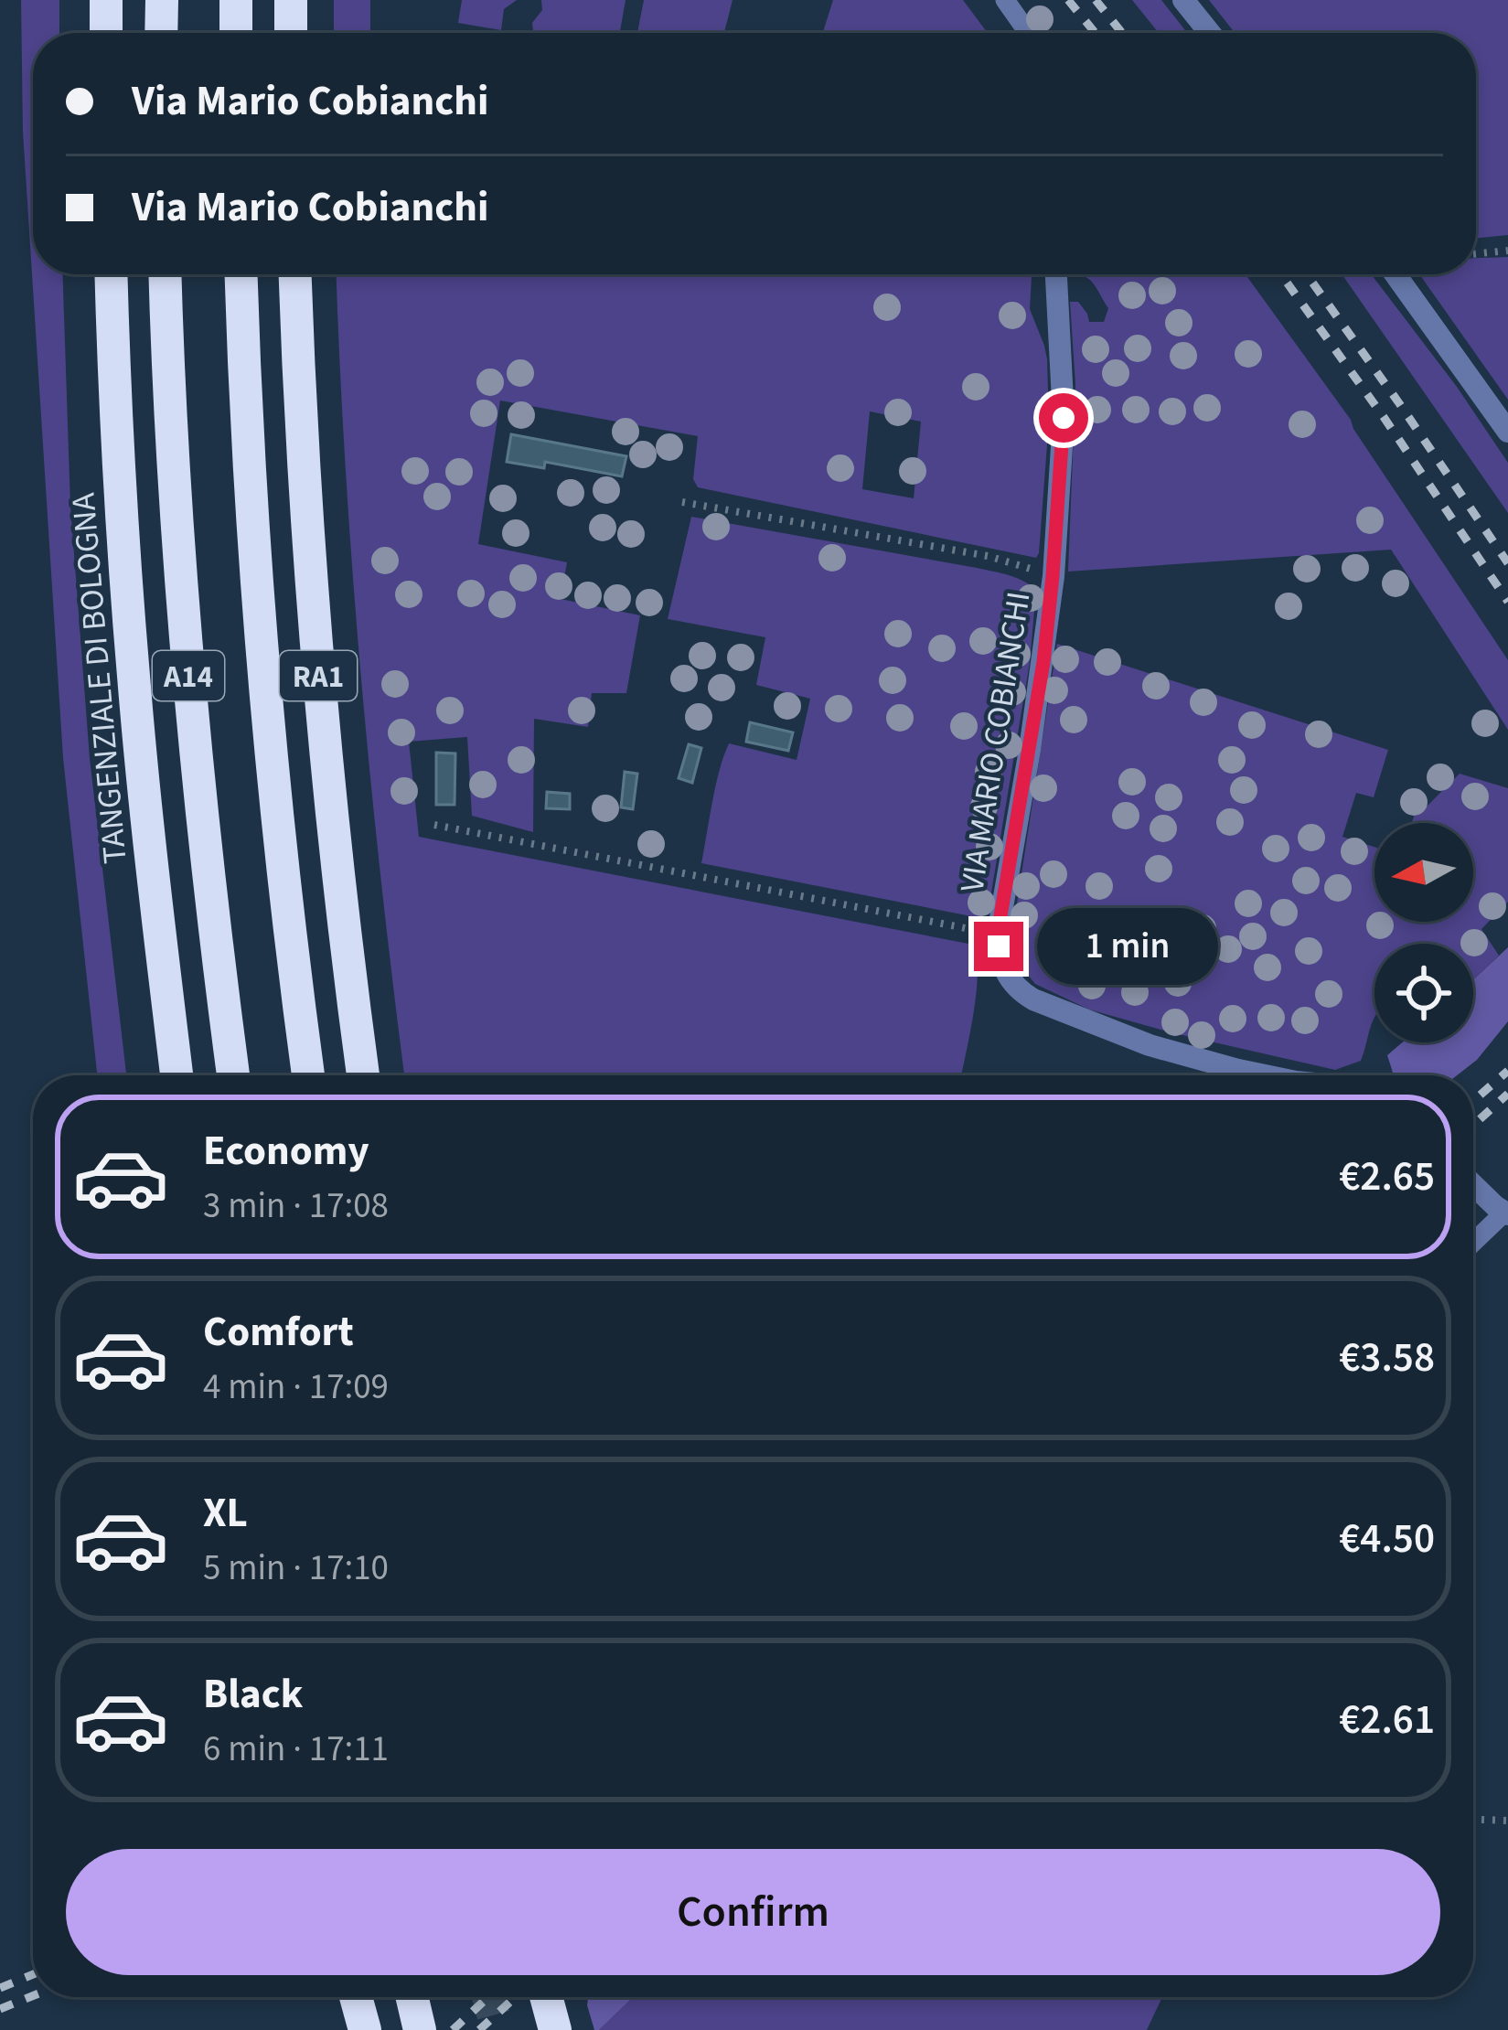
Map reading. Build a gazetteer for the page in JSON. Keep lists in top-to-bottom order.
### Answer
{
  "streets": {
    "highway": ["A14", "RA1", "TANGENZIALE DI BOLOGNA"],
    "street": ["VIA MARIO COBIANCHI"]
  },
  "north": "left",
  "page": {
    "banner": ["Via Mario Cobianchi", "Via Mario Cobianchi"],
    "bubble": "1 min",
    "list": [
      {
        "name": "Economy",
        "note": "3 min · 17:08",
        "value": "€2.65"
      },
      {
        "name": "Comfort",
        "note": "4 min · 17:09",
        "value": "€3.58"
      },
      {
        "name": "XL",
        "note": "5 min · 17:10",
        "value": "€4.50"
      },
      {
        "name": "Black",
        "note": "6 min · 17:11",
        "value": "€2.61"
      }
    ],
    "buttons": "Confirm"
  }
}
